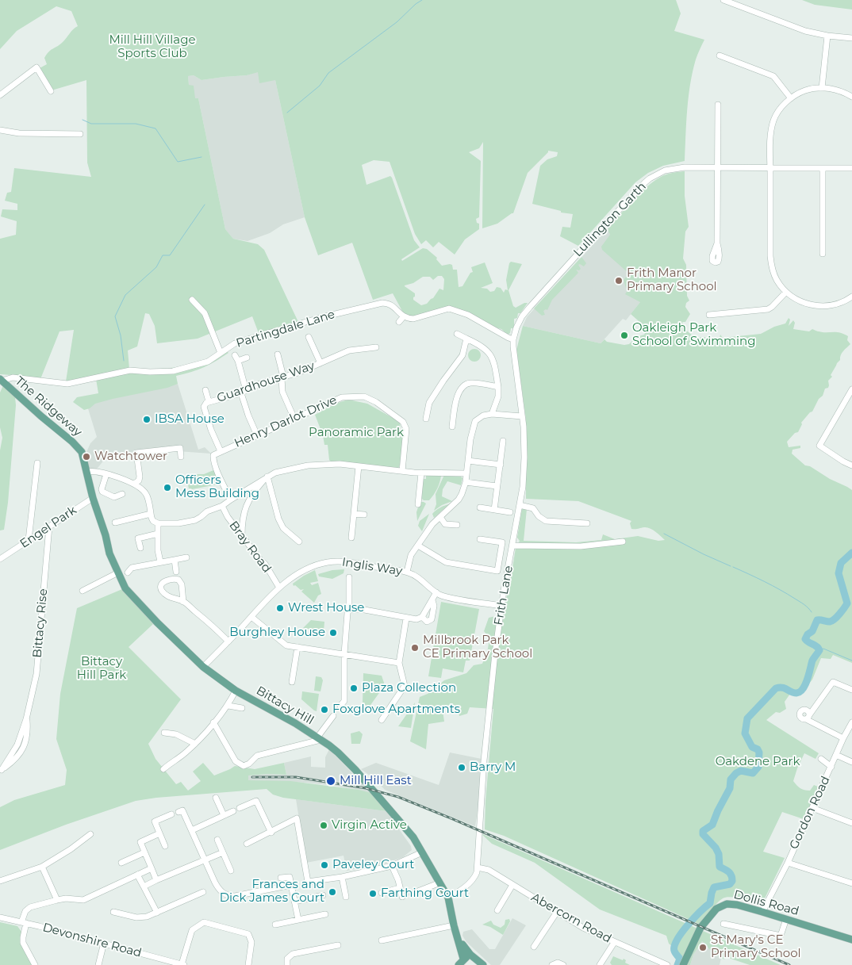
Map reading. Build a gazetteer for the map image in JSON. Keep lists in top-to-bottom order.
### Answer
{
  "streets": {
    "main road": ["The Ridgeway", "Bittacy Hill", "Dollis Road"],
    "street": [
      "Lullington Garth",
      "Partingdale Lane",
      "Guardhouse Way",
      "Henry Darlot Drive",
      "Engel Park",
      "Bray Road",
      "Inglis Way",
      "Frith Lane",
      "Bittacy Rise",
      "Gordon Road",
      "Abercorn Road",
      "Devonshire Road"
    ]
  },
  "crossings": [
    ["Lullington Garth", "Frith Lane"],
    ["Partingdale Lane", "The Ridgeway"],
    ["Guardhouse Way", "Henry Darlot Drive"],
    ["The Ridgeway", "Engel Park"],
    ["The Ridgeway", "Bittacy Hill"],
    ["Engel Park", "Bittacy Rise"],
    ["Engel Park", "Bittacy Hill"],
    ["Bray Road", "Inglis Way"],
    ["Inglis Way", "Frith Lane"],
    ["Inglis Way", "Bittacy Hill"],
    ["Frith Lane", "Bittacy Hill"],
    ["Frith Lane", "Abercorn Road"],
    ["Gordon Road", "Dollis Road"]
  ],
  "parks": [
    "Mill Hill Village Sports Club",
    "Panoramic Park",
    "Bittacy Hill Park",
    "Oakdene Park"
  ],
  "places": [
    "Frith Manor Primary School",
    "Oakleigh Park School of Swimming",
    "IBSA House",
    "Watchtower",
    "Officers Mess Building",
    "Wrest House",
    "Burghley House",
    "Millbrook Park CE Primary School",
    "Plaza Collection",
    "Foxglove Apartments",
    "Barry M",
    "Mill Hill East",
    "Virgin Active",
    "Paveley Court",
    "Frances and Dick James Court",
    "Farthing Court",
    "St Mary's CE Primary School"
  ]
}
